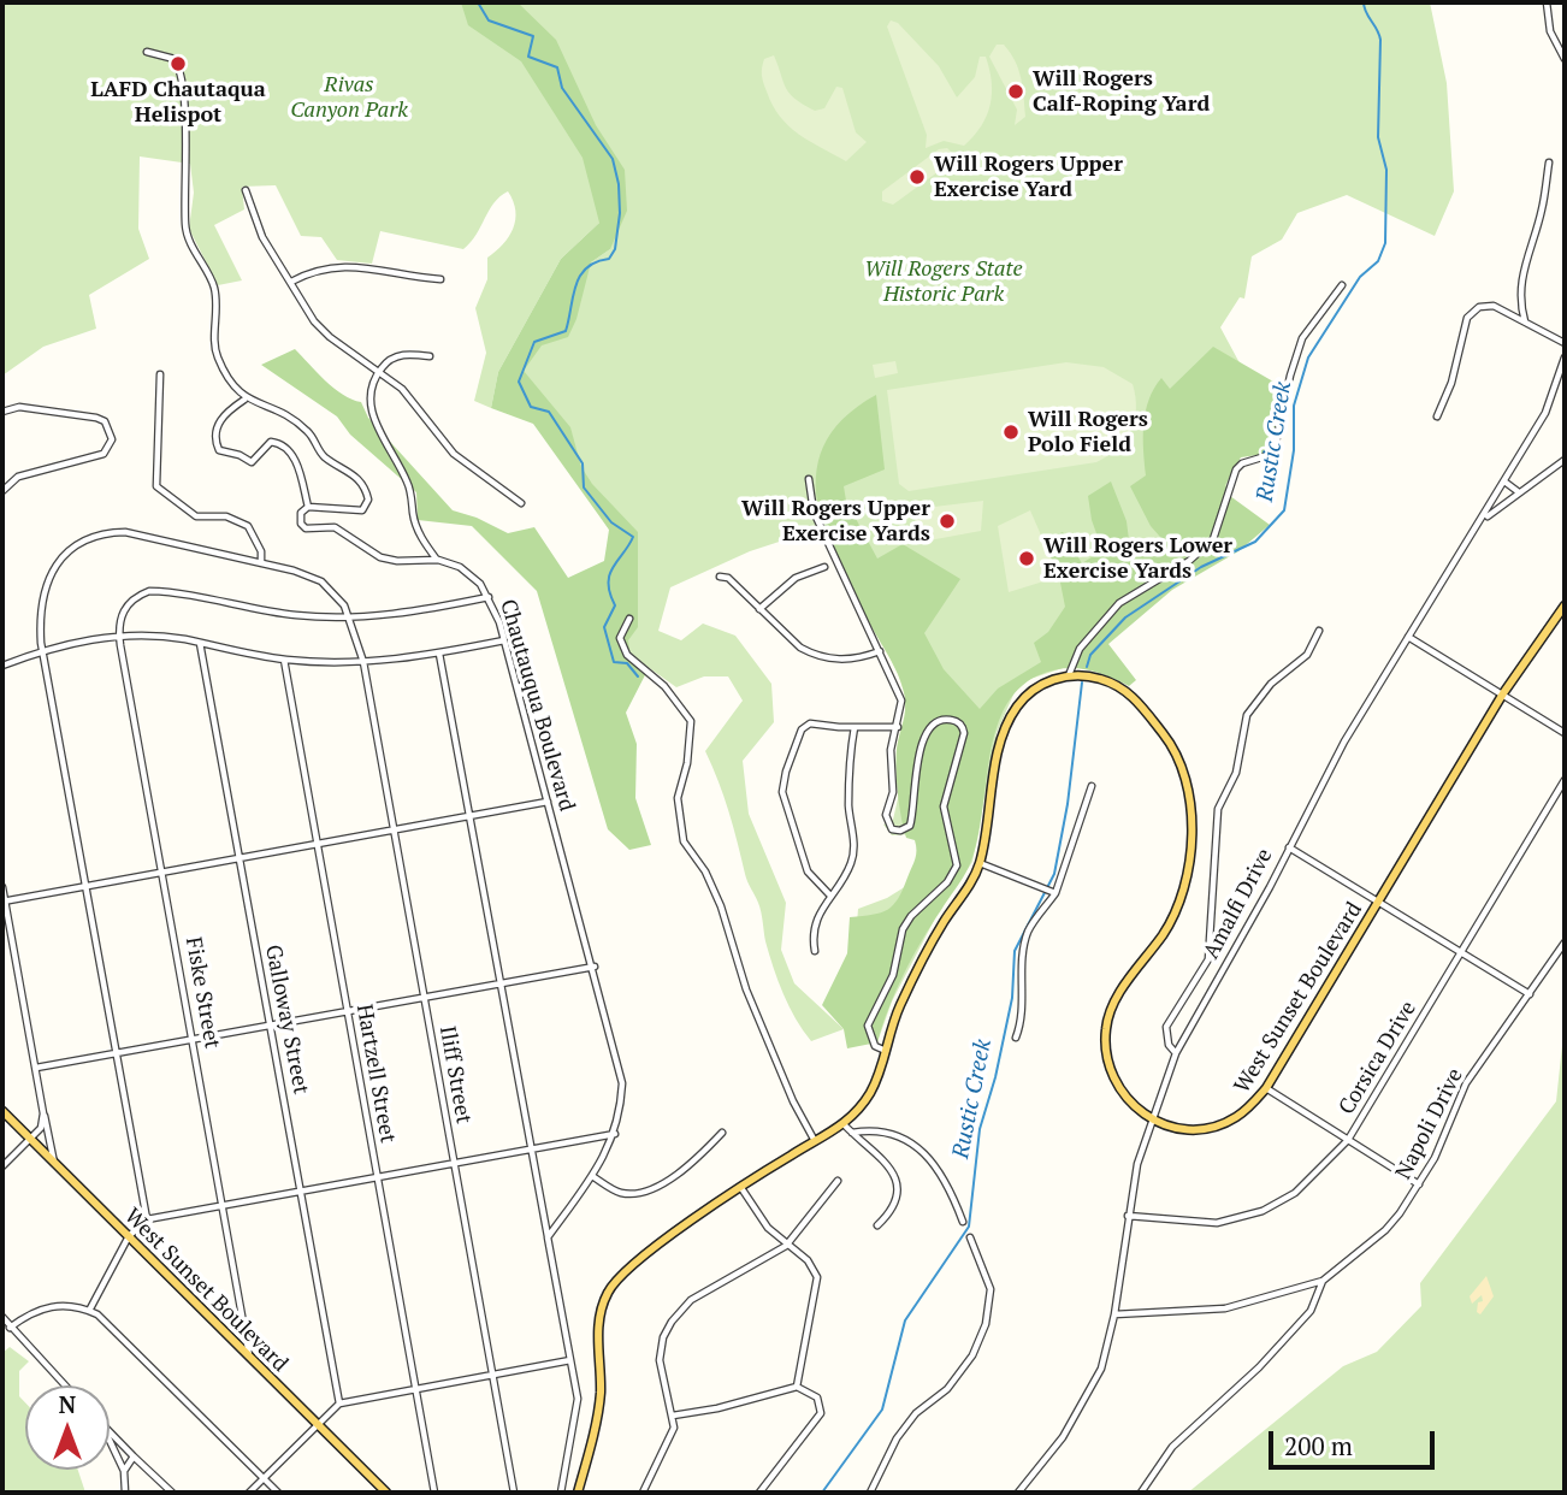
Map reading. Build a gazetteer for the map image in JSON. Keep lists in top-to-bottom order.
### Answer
{
  "streets": {
    "main road": ["West Sunset Boulevard"],
    "street": [
      "Chautauqua Boulevard",
      "Amalfi Drive",
      "Fiske Street",
      "Galloway Street",
      "Corsica Drive",
      "Hartzell Street",
      "Iliff Street",
      "Napoli Drive"
    ]
  },
  "crossings": [
    ["Amalfi Drive", "West Sunset Boulevard"],
    ["Amalfi Drive", "Corsica Drive"],
    ["Fiske Street", "West Sunset Boulevard"]
  ],
  "water": ["Rustic Creek"],
  "parks": ["Rivas Canyon Park", "Will Rogers State Historic Park"],
  "places": [
    "LAFD Chautaqua Helispot",
    "Will Rogers Calf-Roping Yard",
    "Will Rogers Upper Exercise Yard",
    "Will Rogers Polo Field",
    "Will Rogers Upper Exercise Yards",
    "Will Rogers Lower Exercise Yards"
  ],
  "scale_bar": "200 m",
  "north": "top"
}
